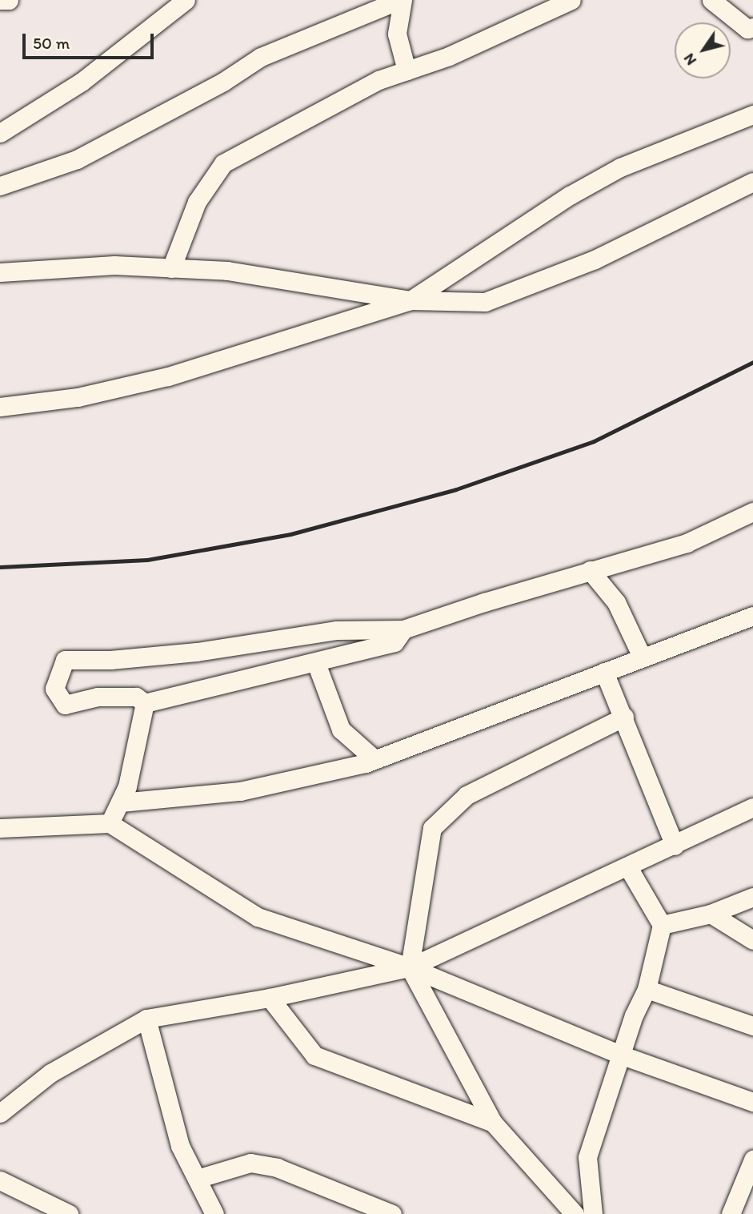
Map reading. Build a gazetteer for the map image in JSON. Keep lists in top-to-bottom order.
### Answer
{
  "scale_bar": "50 m",
  "north": "bottom left"
}
